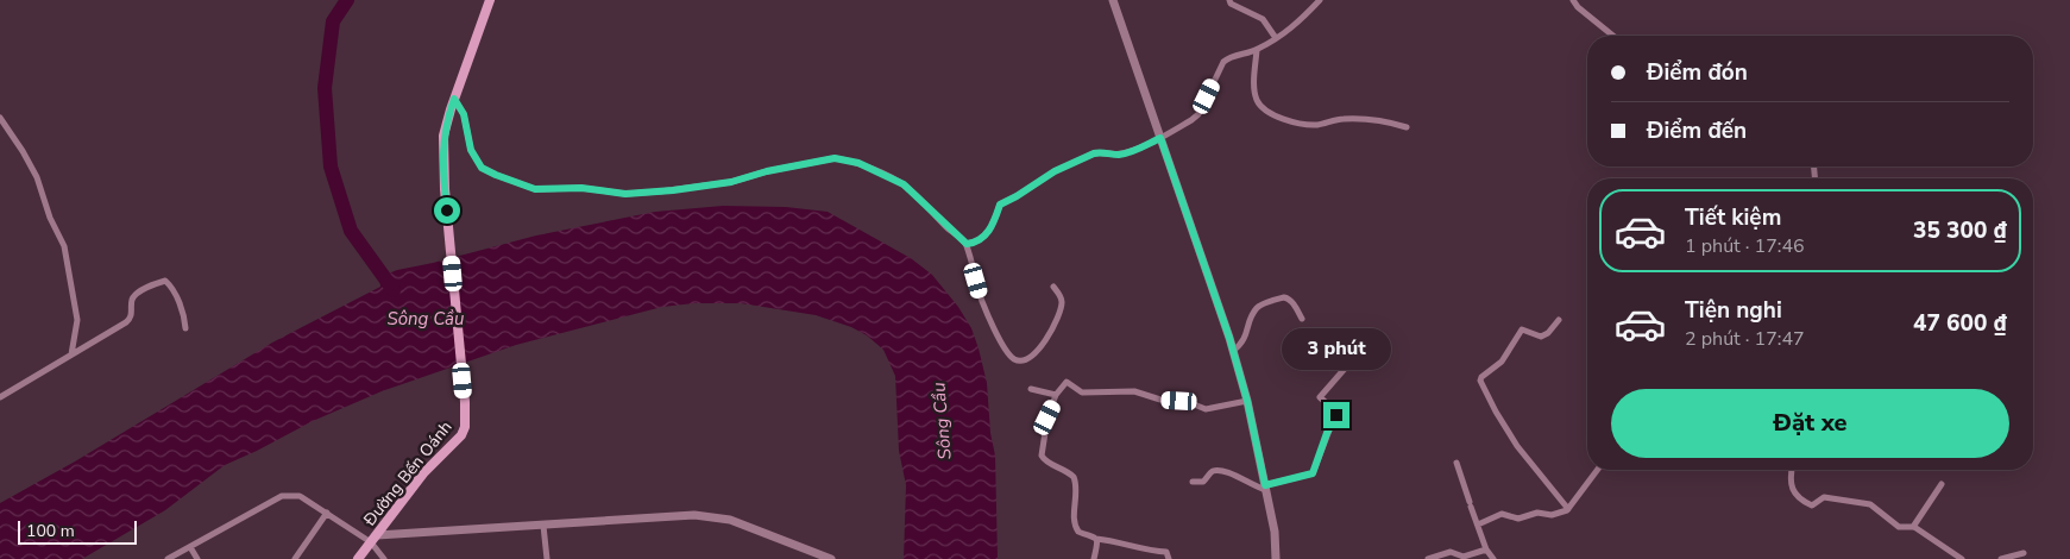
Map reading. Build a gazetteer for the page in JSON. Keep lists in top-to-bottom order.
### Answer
{
  "streets": {
    "main road": ["Đường Bến Oánh"]
  },
  "water": ["Sông Cầu"],
  "scale_bar": "100 m",
  "page": {
    "banner": ["Điểm đón", "Điểm đến"],
    "list": [
      {
        "name": "Tiết kiệm",
        "note": "1 phút · 17:46",
        "value": "35 300 ₫"
      },
      {
        "name": "Tiện nghi",
        "note": "2 phút · 17:47",
        "value": "47 600 ₫"
      }
    ],
    "bubble": "3 phút",
    "buttons": "Đặt xe",
    "scale": "100 m"
  }
}
